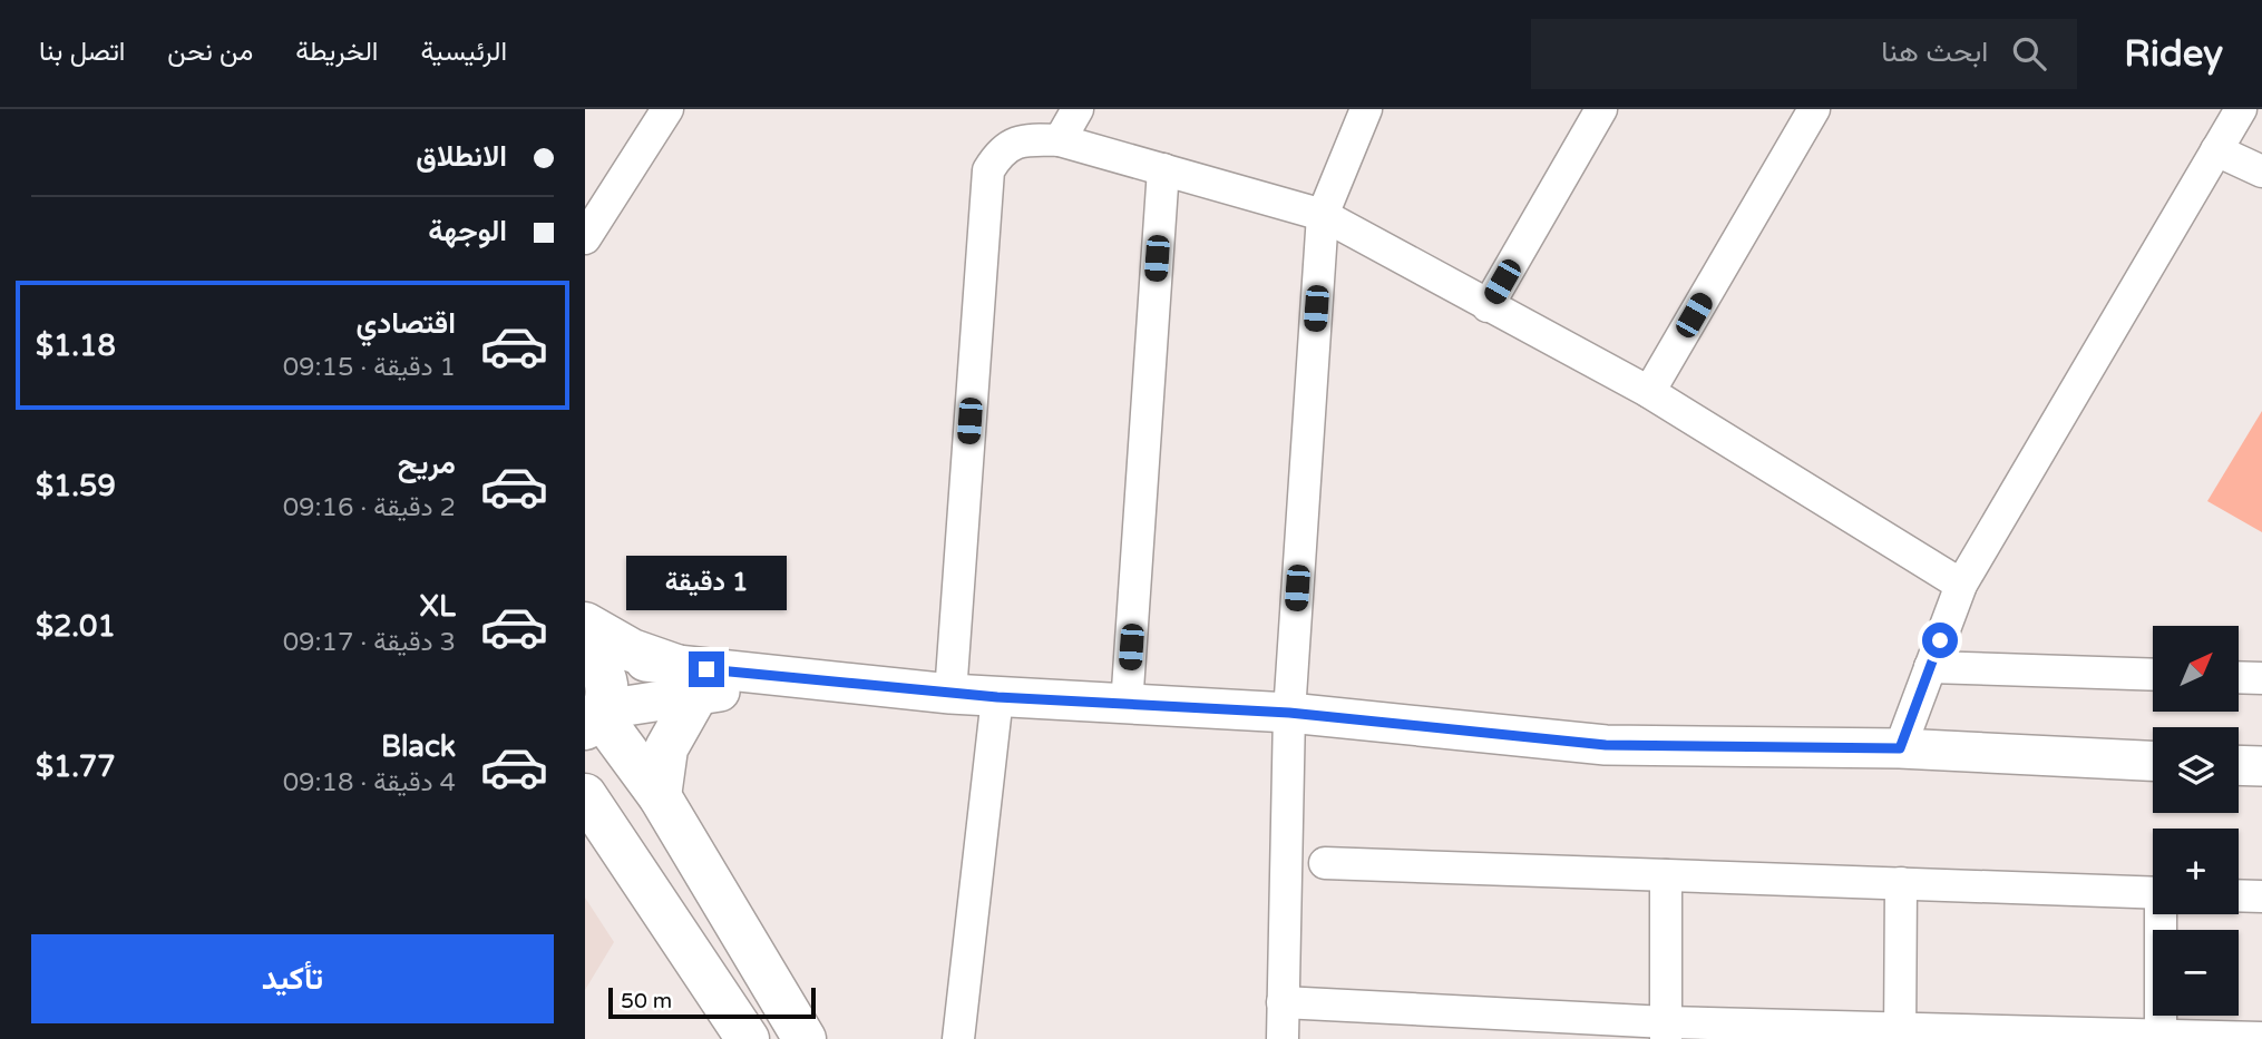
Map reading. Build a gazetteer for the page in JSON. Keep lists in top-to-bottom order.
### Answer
{
  "scale_bar": "50 m",
  "north": "top right",
  "page": {
    "header": "Ridey",
    "search": "ابحث هنا",
    "nav": [
      "الرئيسية",
      "الخريطة",
      "من نحن",
      "اتصل بنا"
    ],
    "banner": ["الانطلاق", "الوجهة"],
    "list": [
      {
        "name": "اقتصادي",
        "note": "1 دقيقة · 09:15",
        "value": "$1.18"
      },
      {
        "name": "مريح",
        "note": "2 دقيقة · 09:16",
        "value": "$1.59"
      },
      {
        "name": "XL",
        "note": "3 دقيقة · 09:17",
        "value": "$2.01"
      },
      {
        "name": "Black",
        "note": "4 دقيقة · 09:18",
        "value": "$1.77"
      }
    ],
    "bubble": "1 دقيقة",
    "map_buttons": ["+", "−"],
    "buttons": "تأكيد",
    "scale": "50 m"
  }
}
